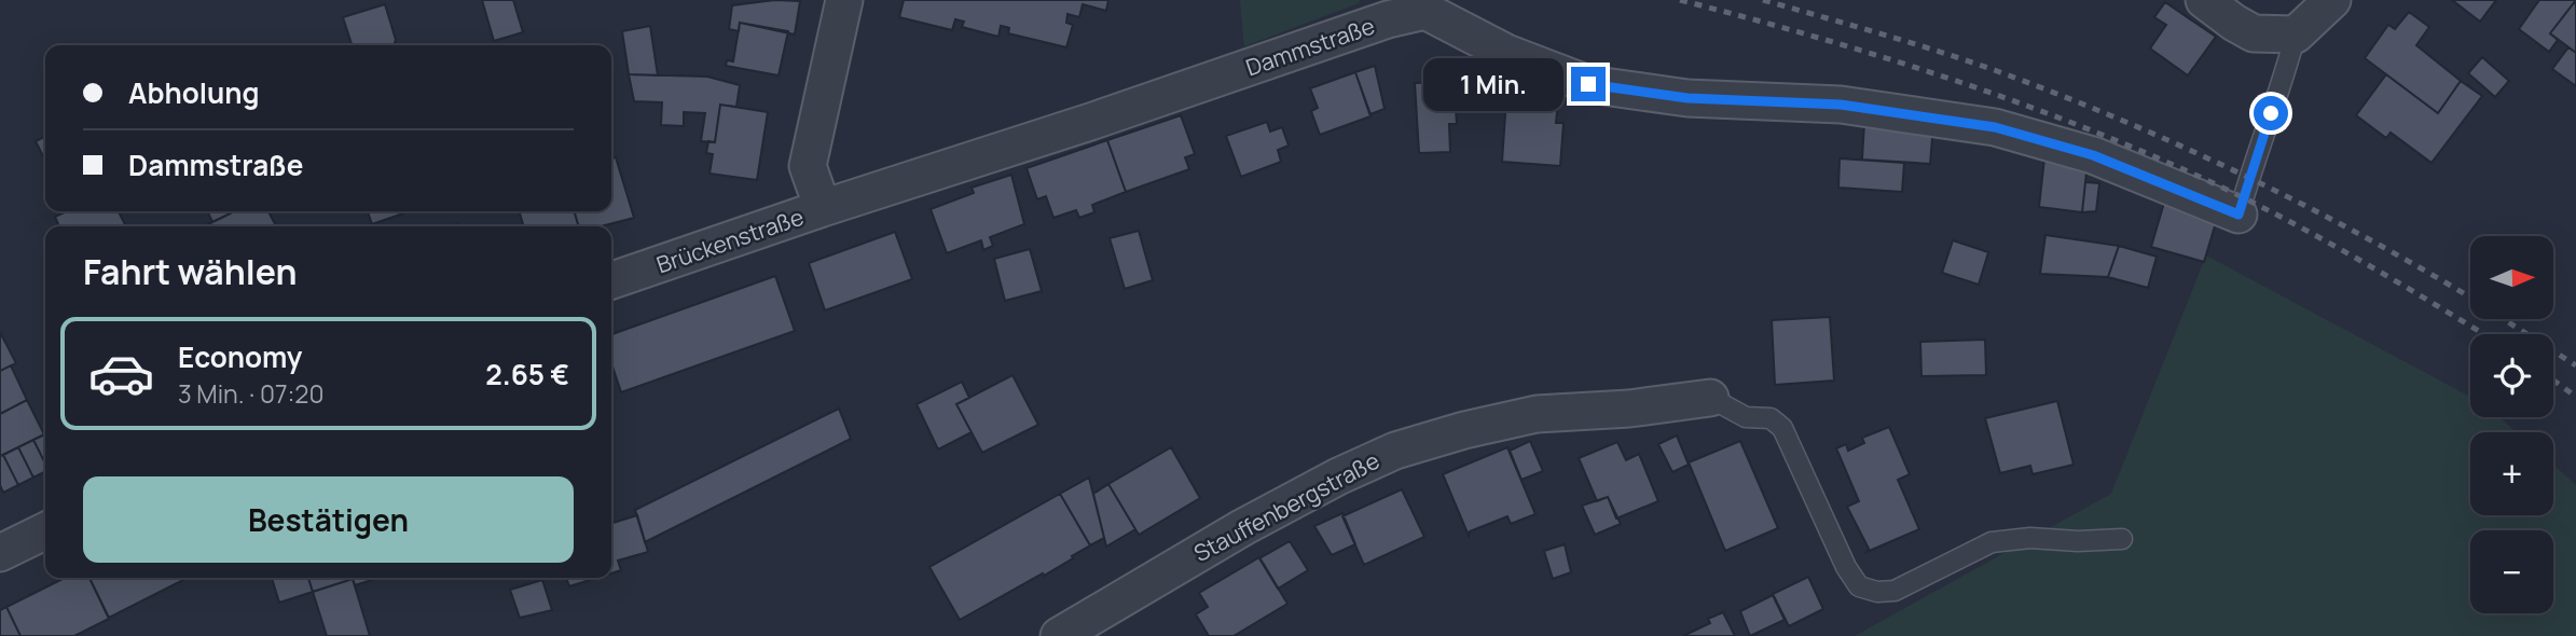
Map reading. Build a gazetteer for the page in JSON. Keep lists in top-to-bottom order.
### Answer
{
  "streets": {
    "street": ["Dammstraße", "Brückenstraße", "Stauffenbergstraße"]
  },
  "crossings": [
    ["Dammstraße", "Brückenstraße"]
  ],
  "north": "right",
  "page": {
    "banner": ["Abholung", "Dammstraße"],
    "bubble": "1 Min.",
    "heading": "Fahrt wählen",
    "map_buttons": ["+", "−"],
    "list": [
      {
        "name": "Economy",
        "note": "3 Min. · 07:20",
        "value": "2.65 €"
      }
    ],
    "buttons": "Bestätigen"
  }
}
